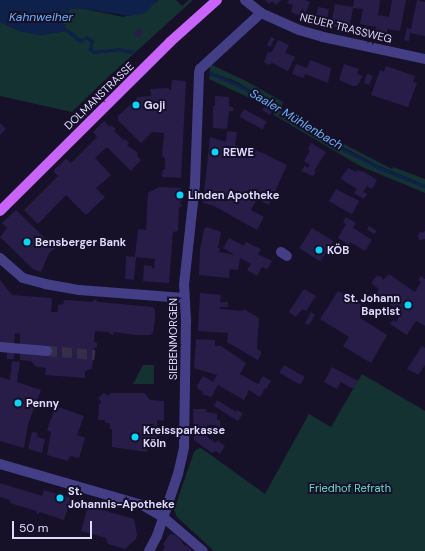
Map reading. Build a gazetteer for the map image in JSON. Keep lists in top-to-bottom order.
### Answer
{
  "streets": {
    "main road": ["DOLMANSTRASSE"],
    "street": ["NEUER TRASSWEG", "SIEBENMORGEN"]
  },
  "crossings": [
    ["NEUER TRASSWEG", "SIEBENMORGEN"]
  ],
  "water": ["Kahnweiher", "Saaler Mühlenbach"],
  "parks": ["Friedhof Refrath"],
  "places": [
    "Goji",
    "REWE",
    "Linden Apotheke",
    "Bensberger Bank",
    "KÖB",
    "St. Johann Baptist",
    "Penny",
    "Kreissparkasse Köln",
    "St. Johannis-Apotheke"
  ],
  "scale_bar": "50 m"
}
